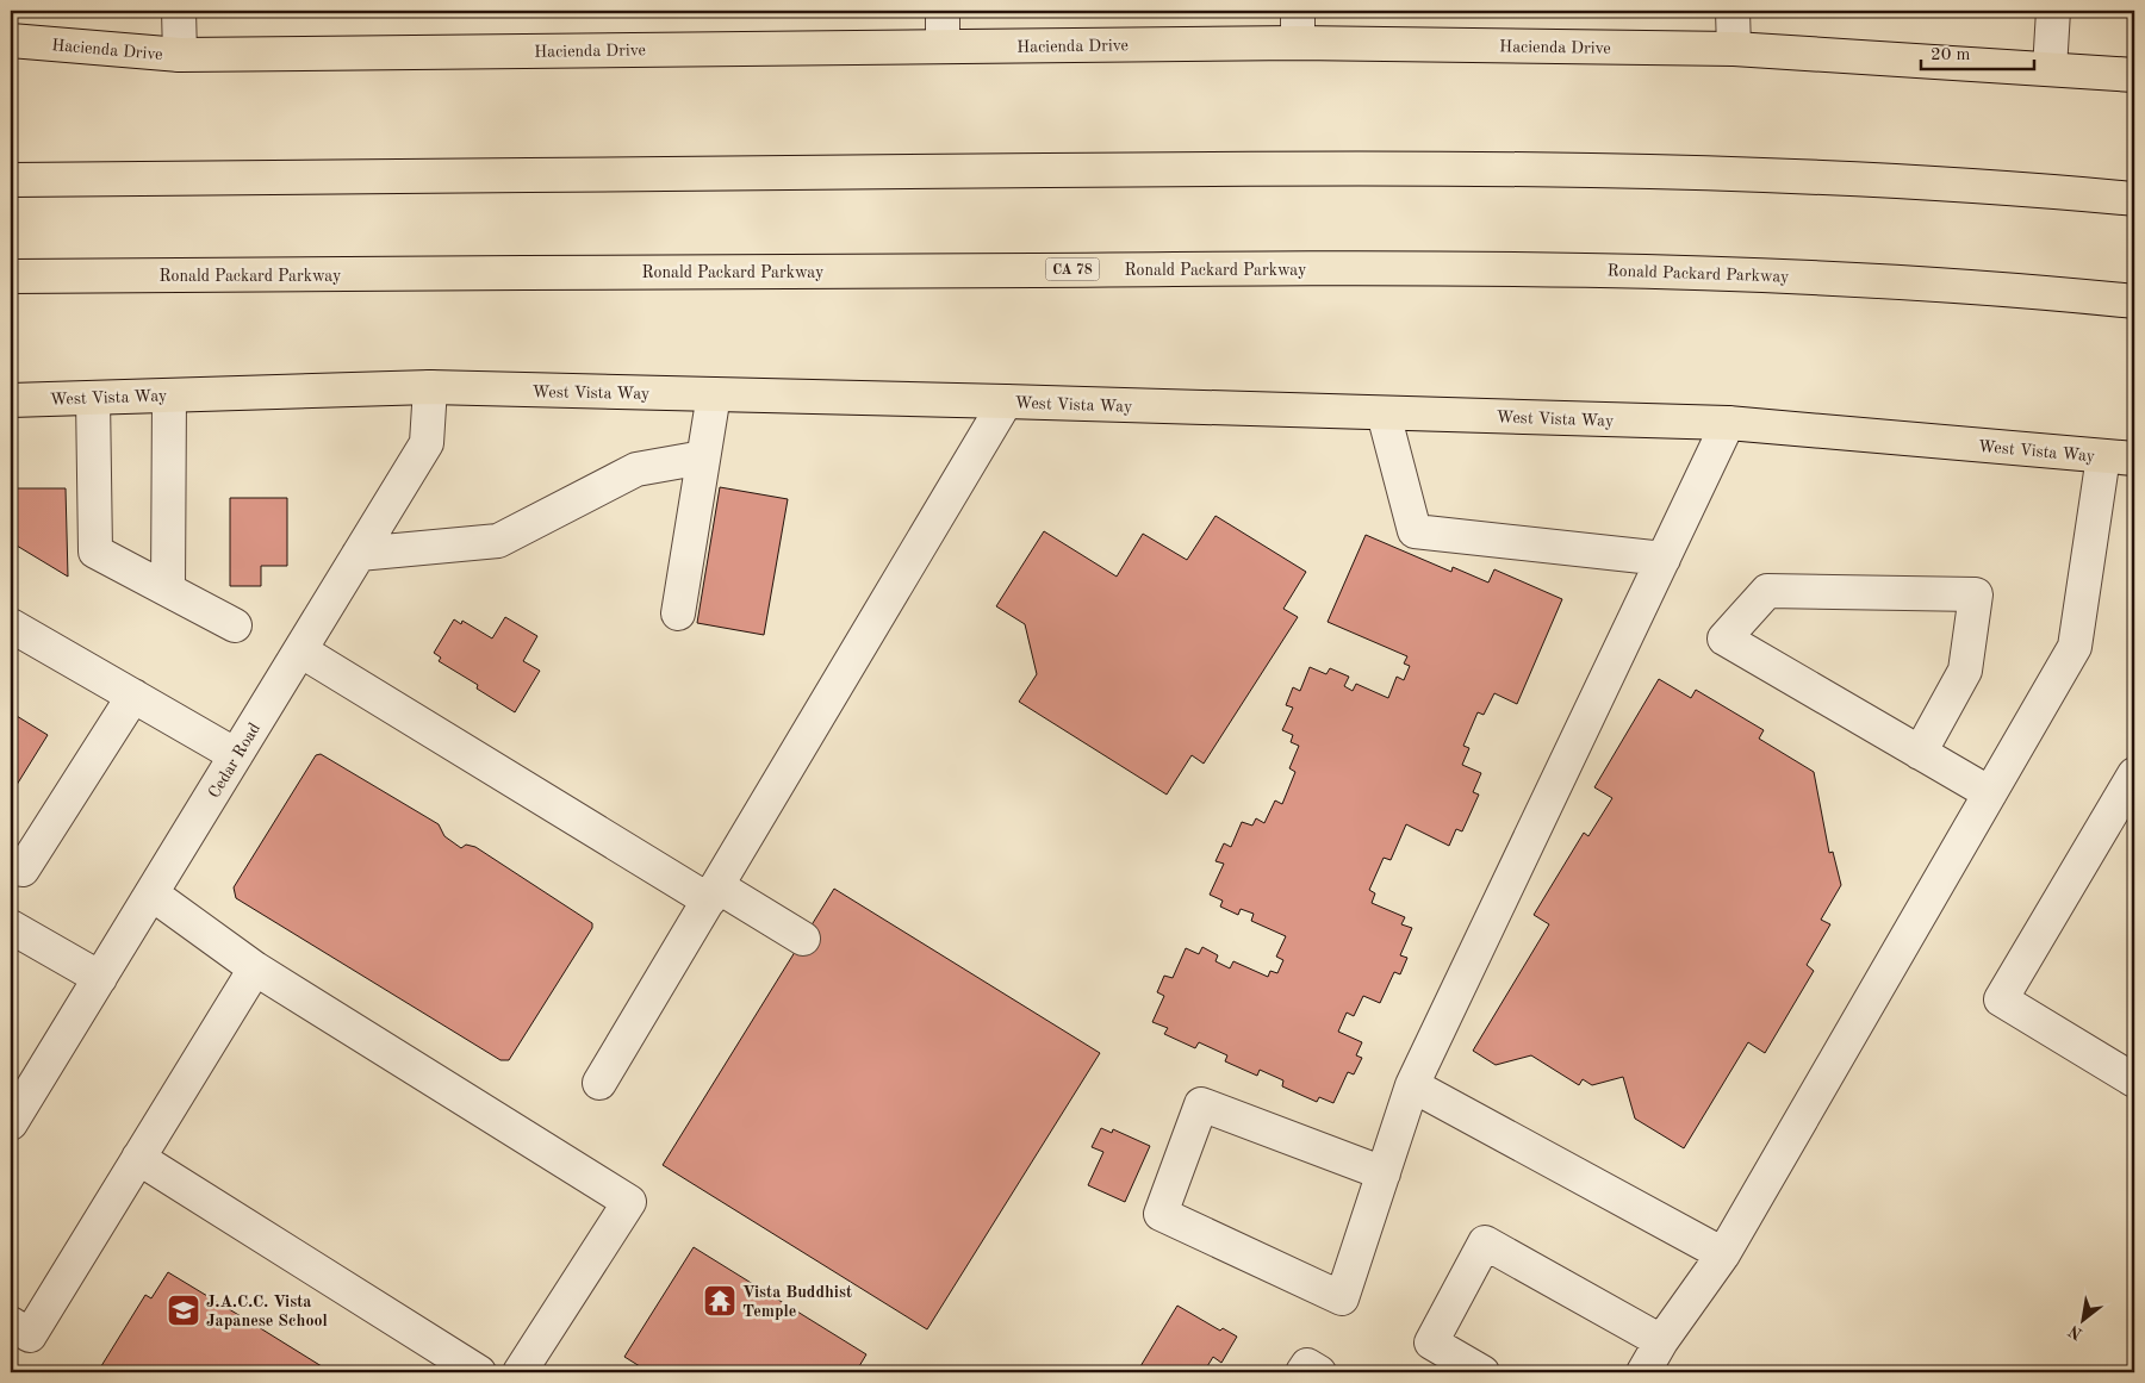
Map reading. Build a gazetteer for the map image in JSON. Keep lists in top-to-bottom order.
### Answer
{
  "streets": {
    "main road": [
      "Hacienda Drive",
      "CA 78",
      "Ronald Packard Parkway",
      "West Vista Way"
    ],
    "street": ["Cedar Road"]
  },
  "crossings": [
    ["West Vista Way", "Cedar Road"]
  ],
  "places": {
    "temple": ["Vista Buddhist Temple"],
    "school or university": ["J.A.C.C. Vista Japanese School"]
  },
  "scale_bar": "20 m",
  "north": "bottom left"
}
